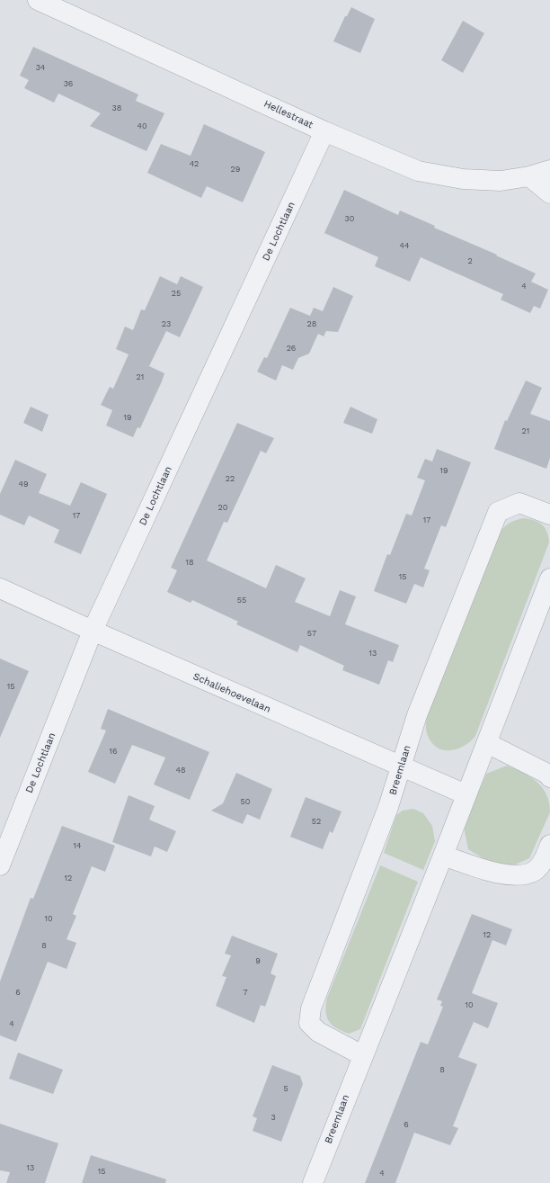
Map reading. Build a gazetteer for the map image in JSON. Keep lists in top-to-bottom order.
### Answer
{
  "streets": {
    "street": [
      "Hellestraat",
      "De Lochtlaan",
      "Schaliehoevelaan",
      "Breemlaan"
    ]
  },
  "crossings": [
    ["Hellestraat", "De Lochtlaan"],
    ["De Lochtlaan", "Schaliehoevelaan"],
    ["Schaliehoevelaan", "Breemlaan"]
  ],
  "house_numbers": [
    "34",
    "36",
    "38",
    "40",
    "42",
    "29",
    "30",
    "44",
    "2",
    "4",
    "25",
    "23",
    "28",
    "26",
    "21",
    "19",
    "21",
    "19",
    "22",
    "49",
    "20",
    "17",
    "17",
    "18",
    "15",
    "55",
    "57",
    "13",
    "15",
    "16",
    "48",
    "50",
    "52",
    "14",
    "12",
    "10",
    "12",
    "8",
    "9",
    "6",
    "7",
    "10",
    "4",
    "8",
    "5",
    "3",
    "6",
    "13",
    "15",
    "4"
  ]
}
